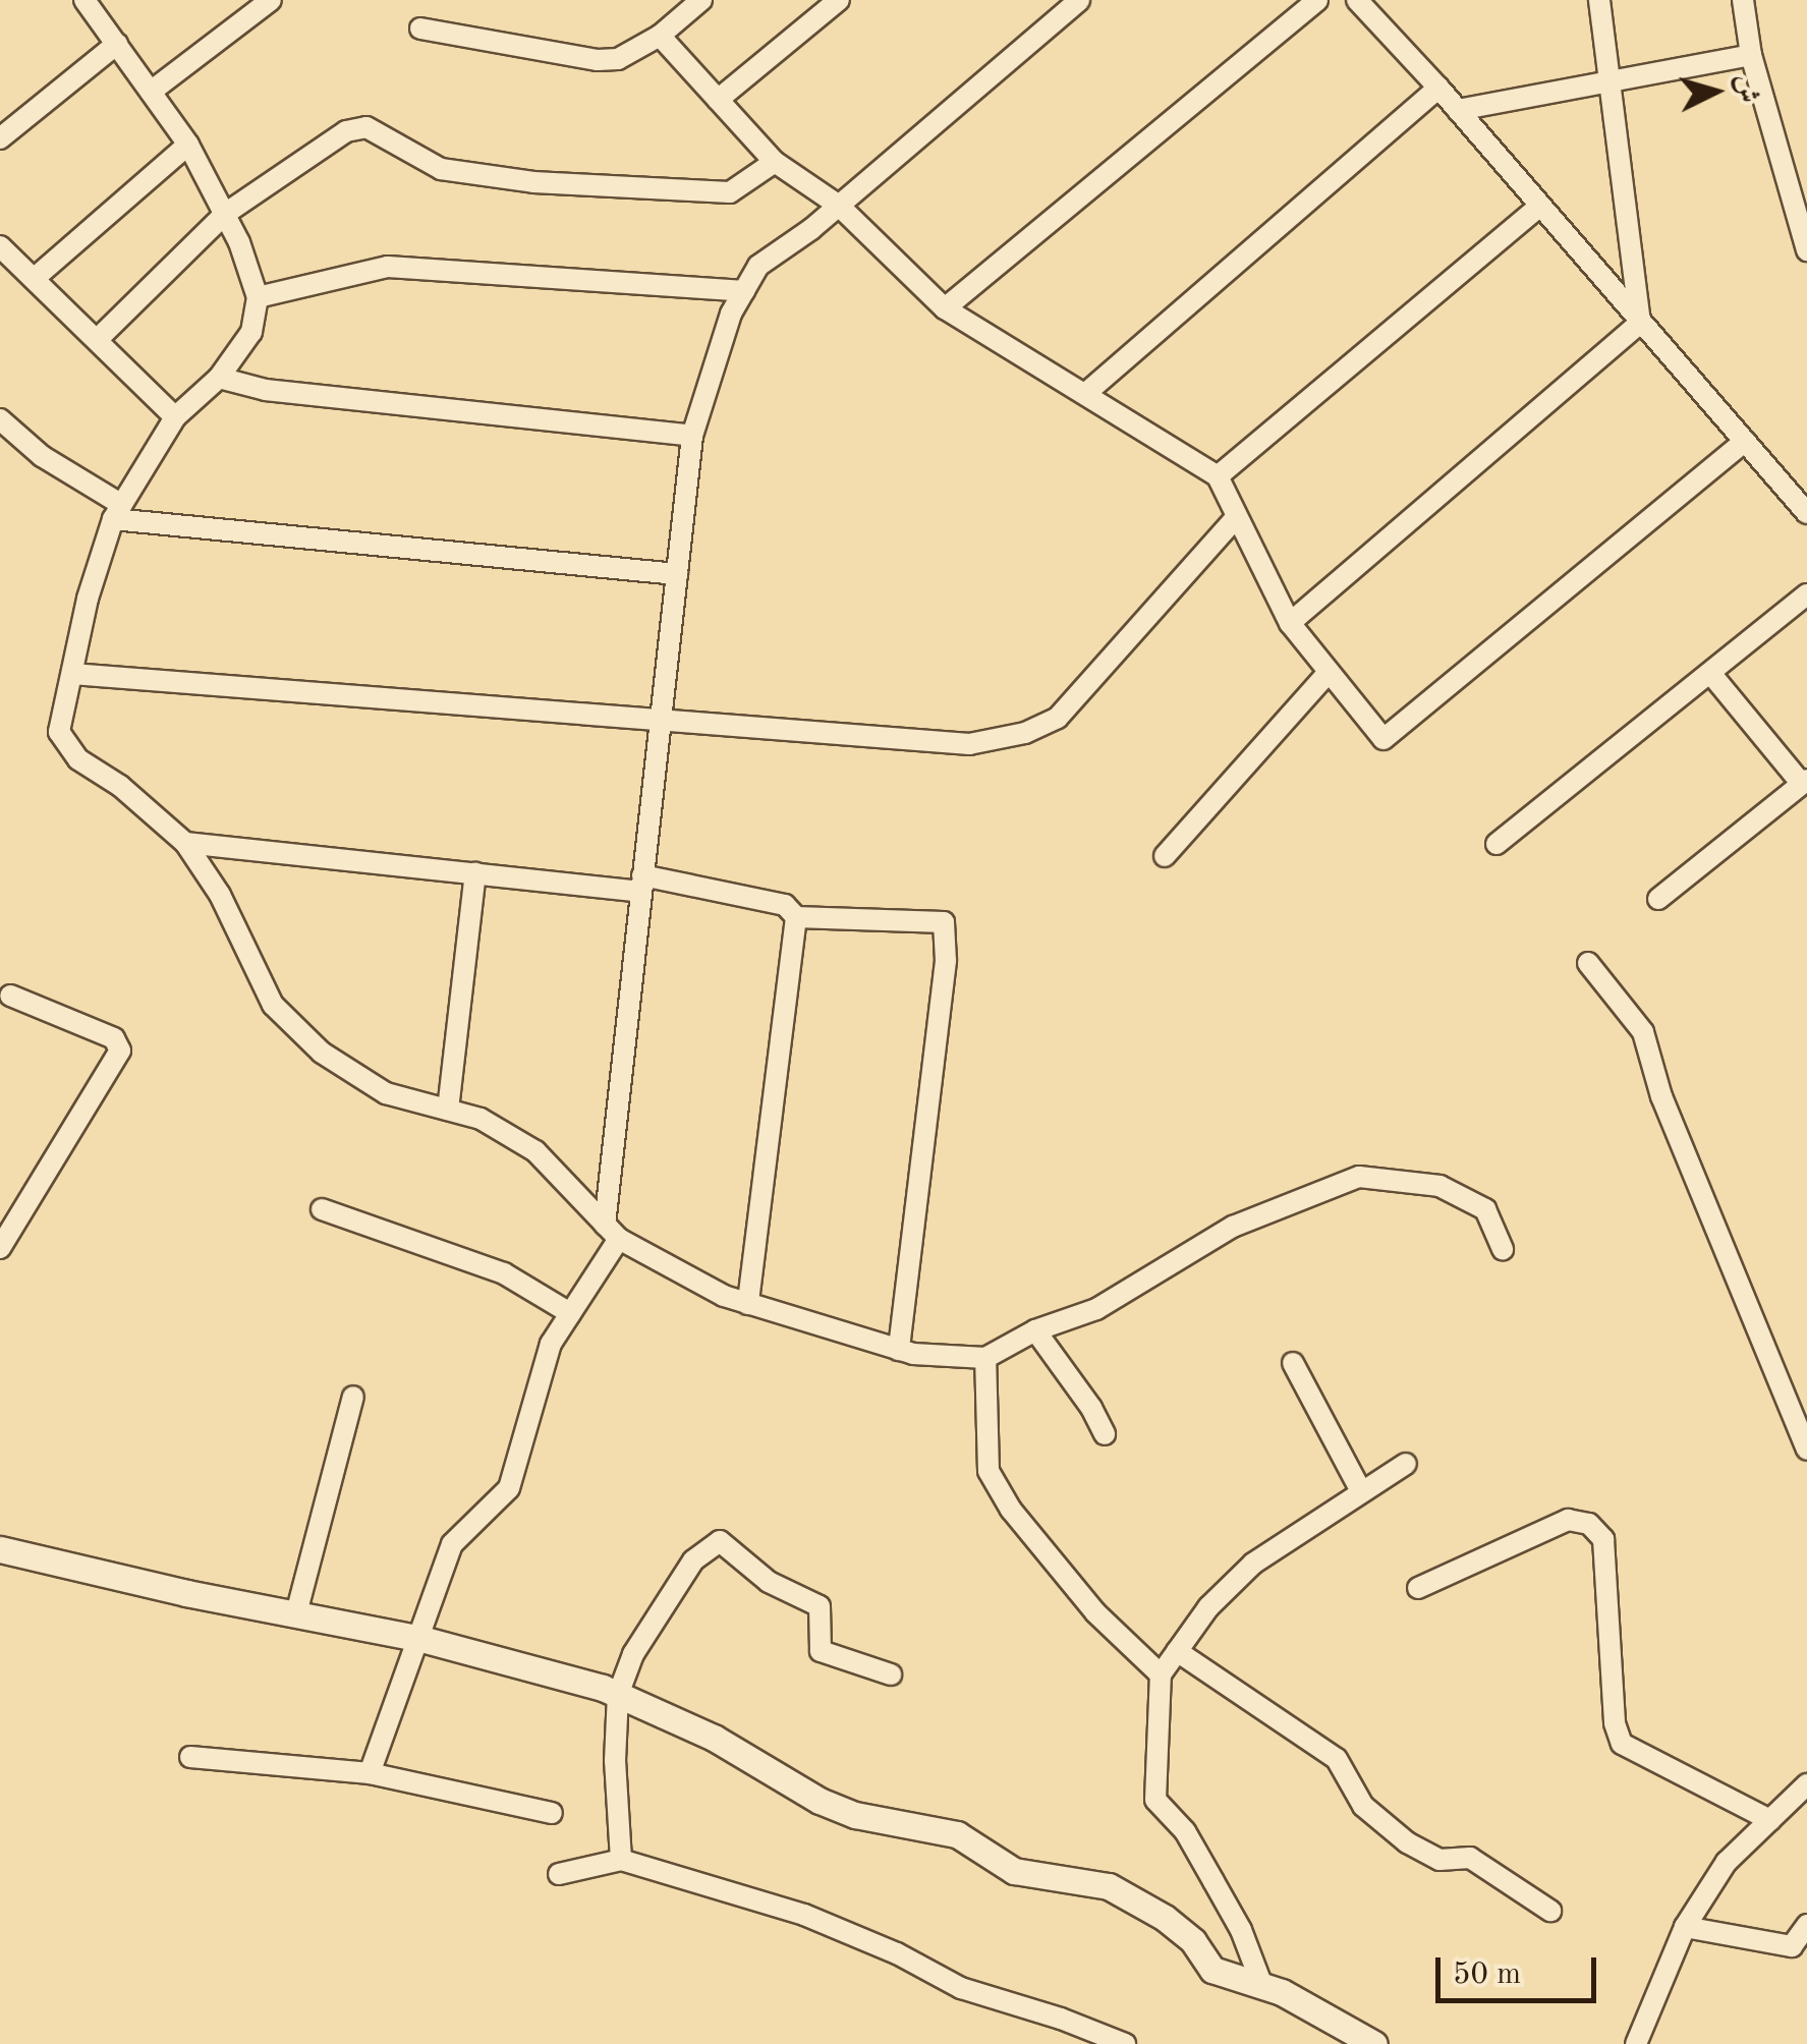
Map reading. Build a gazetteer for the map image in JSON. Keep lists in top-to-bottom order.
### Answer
{
  "scale_bar": "50 m",
  "north": "right"
}
